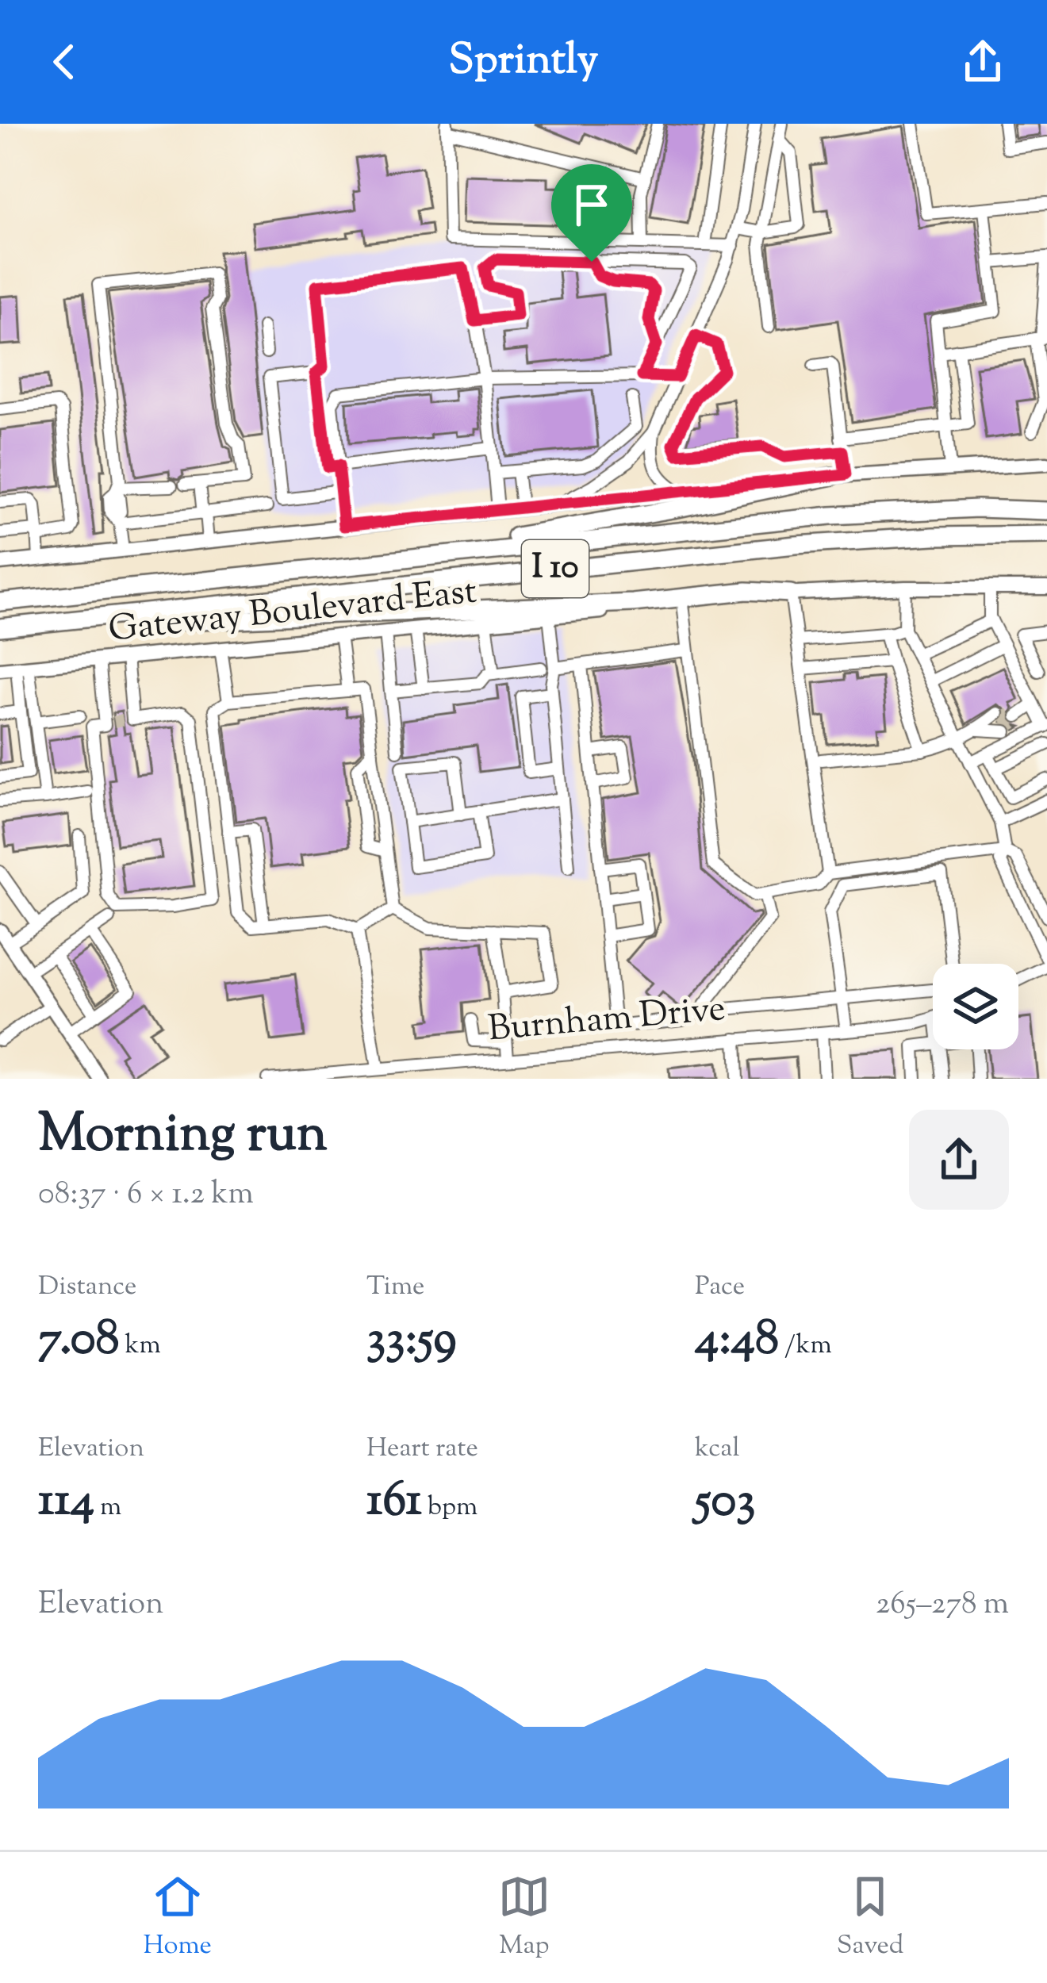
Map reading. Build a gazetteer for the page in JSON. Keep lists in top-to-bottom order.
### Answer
{
  "streets": {
    "highway": ["I 10"],
    "main road": ["Gateway Boulevard East"],
    "street": ["Burnham Drive"]
  },
  "page": {
    "header": "Sprintly",
    "heading": ["Morning run", "08:37 · 6 × 1.2 km"],
    "stats": [
      ["Distance", "7.08 km"],
      ["Time", "33:59"],
      ["Pace", "4:48 /km"],
      ["Elevation", "114 m"],
      ["Heart rate", "161 bpm"],
      ["kcal", "503"]
    ],
    "chart": ["Elevation", "265–278 m"],
    "tabs": ["Home", "Map", "Saved"]
  }
}
